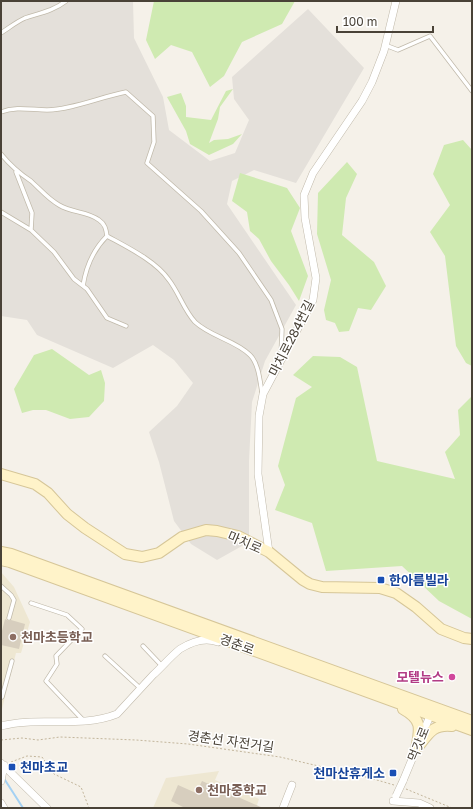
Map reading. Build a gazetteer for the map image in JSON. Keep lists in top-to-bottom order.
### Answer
{
  "streets": {
    "street": [
      "마치로284번길",
      "마치로",
      "경춘로",
      "먹갓로"
    ],
    "path": ["경춘선 자전거길"]
  },
  "crossings": [
    ["마치로284번길", "마치로"],
    ["경춘로", "먹갓로"]
  ],
  "places": {
    "transit": ["한아름빌라", "천마초교", "천마산휴게소"],
    "other": ["천마초등학교", "모텔뉴스", "천마중학교"]
  },
  "scale_bar": "100 m"
}
